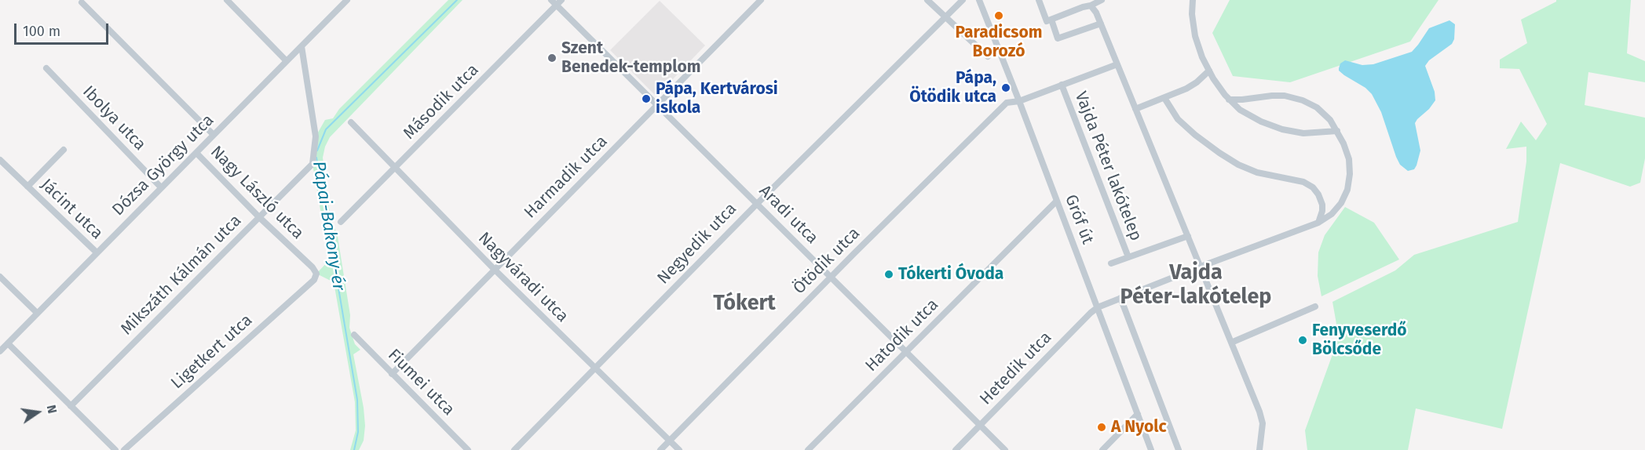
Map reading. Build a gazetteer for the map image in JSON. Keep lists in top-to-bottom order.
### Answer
{
  "streets": {
    "street": [
      "Második utca",
      "Ibolya utca",
      "Dózsa György utca",
      "Vajda Péter lakótelep",
      "Harmadik utca",
      "Nagy László utca",
      "Jácint utca",
      "Aradi utca",
      "Gróf út",
      "Negyedik utca",
      "Ötödik utca",
      "Mikszáth Kálmán utca",
      "Nagyváradi utca",
      "Hatodik utca",
      "Ligetkert utca",
      "Hetedik utca",
      "Fiumei utca"
    ]
  },
  "crossings": [
    ["Második utca", "Aradi utca"],
    ["Második utca", "Nagyváradi utca"],
    ["Ibolya utca", "Dózsa György utca"],
    ["Dózsa György utca", "Nagy László utca"],
    ["Dózsa György utca", "Jácint utca"],
    ["Dózsa György utca", "Mikszáth Kálmán utca"],
    ["Vajda Péter lakótelep", "Gróf út"],
    ["Vajda Péter lakótelep", "Ötödik utca"],
    ["Harmadik utca", "Aradi utca"],
    ["Harmadik utca", "Nagyváradi utca"],
    ["Harmadik utca", "Fiumei utca"],
    ["Nagy László utca", "Mikszáth Kálmán utca"],
    ["Nagy László utca", "Ligetkert utca"],
    ["Aradi utca", "Negyedik utca"],
    ["Aradi utca", "Ötödik utca"],
    ["Aradi utca", "Hatodik utca"],
    ["Aradi utca", "Hetedik utca"],
    ["Gróf út", "Ötödik utca"],
    ["Gróf út", "Hatodik utca"],
    ["Gróf út", "Hetedik utca"],
    ["Negyedik utca", "Nagyváradi utca"],
    ["Ötödik utca", "Nagyváradi utca"]
  ],
  "districts": ["Vajda Péter-lakótelep", "Tókert"],
  "water": ["Pápai-Bakony-ér"],
  "places": [
    "Paradicsom Borozó",
    "Szent Benedek-templom",
    "Pápa, Ötödik utca",
    "Pápa, Kertvárosi iskola",
    "Tókerti Óvoda",
    "Fenyveserdő Bölcsőde",
    "A Nyolc"
  ],
  "scale_bar": "100 m",
  "north": "right"
}
